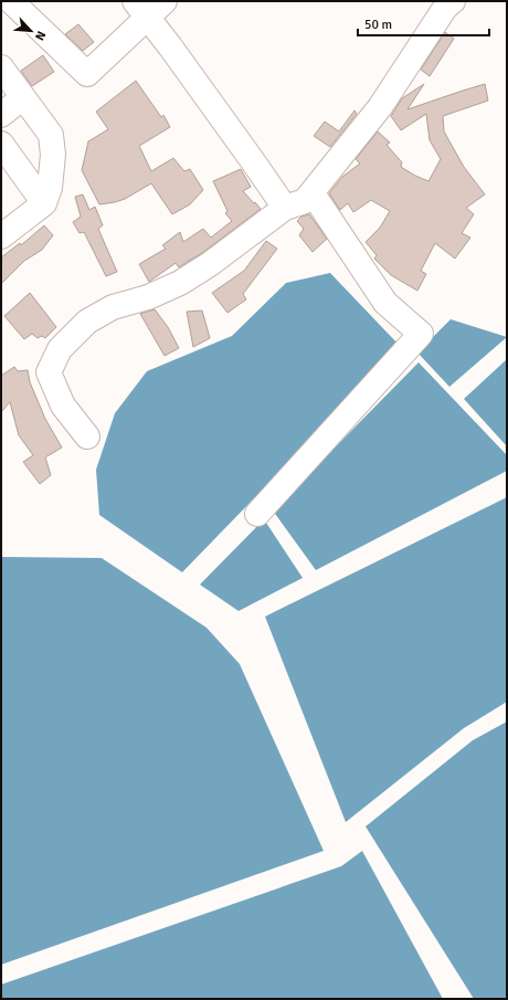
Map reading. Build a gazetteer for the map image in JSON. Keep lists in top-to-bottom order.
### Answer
{
  "scale_bar": "50 m",
  "north": "bottom right"
}
